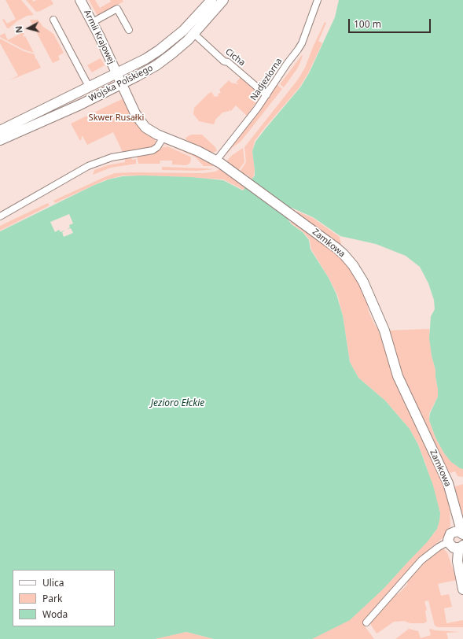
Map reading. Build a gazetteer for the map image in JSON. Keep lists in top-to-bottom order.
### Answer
{
  "streets": {
    "street": [
      "Armii Krajowej",
      "Cicha",
      "Nadjeziorna",
      "Wojska Polskiego",
      "Zamkowa"
    ]
  },
  "crossings": [
    ["Armii Krajowej", "Wojska Polskiego"],
    ["Armii Krajowej", "Zamkowa"],
    ["Cicha", "Nadjeziorna"],
    ["Cicha", "Wojska Polskiego"],
    ["Nadjeziorna", "Zamkowa"],
    ["Wojska Polskiego", "Zamkowa"]
  ],
  "water": ["Jezioro Ełckie"],
  "parks": ["Skwer Rusałki"],
  "legend": ["Ulica", "Park", "Woda"],
  "scale_bar": "100 m",
  "north": "left"
}
